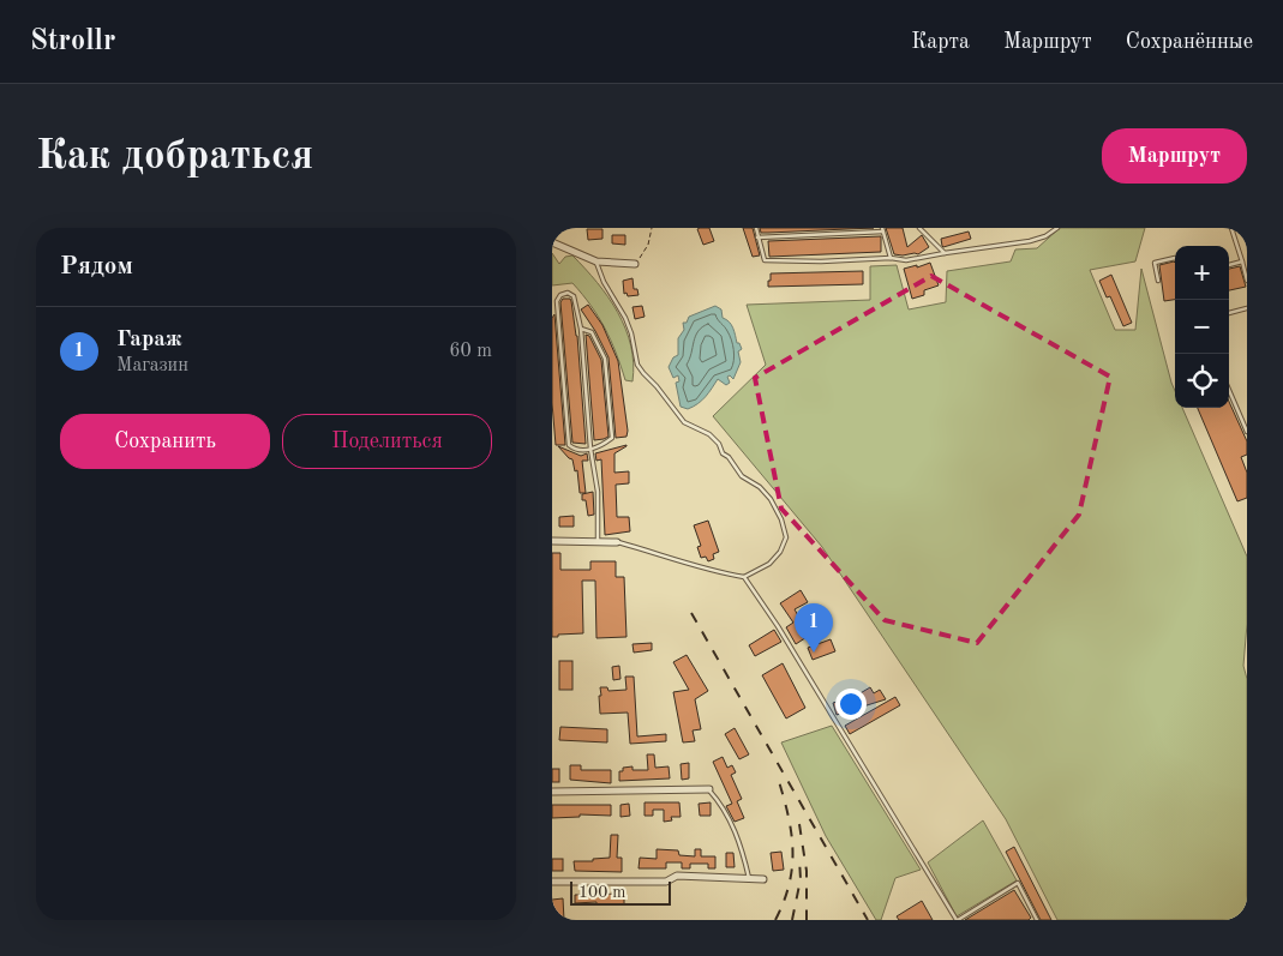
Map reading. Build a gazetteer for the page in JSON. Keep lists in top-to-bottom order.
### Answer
{
  "scale_bar": "100 m",
  "page": {
    "header": "Strollr",
    "nav": ["Карта", "Маршрут", "Сохранённые"],
    "buttons": [
      "Маршрут",
      ["Сохранить", "Поделиться"]
    ],
    "title": "Как добраться",
    "heading": "Рядом",
    "map_buttons": ["+", "−"],
    "list": [
      {
        "mark": "1",
        "name": "Гараж",
        "note": "Магазин",
        "value": "60 m"
      }
    ],
    "pins": "1",
    "scale": "100 m"
  }
}
